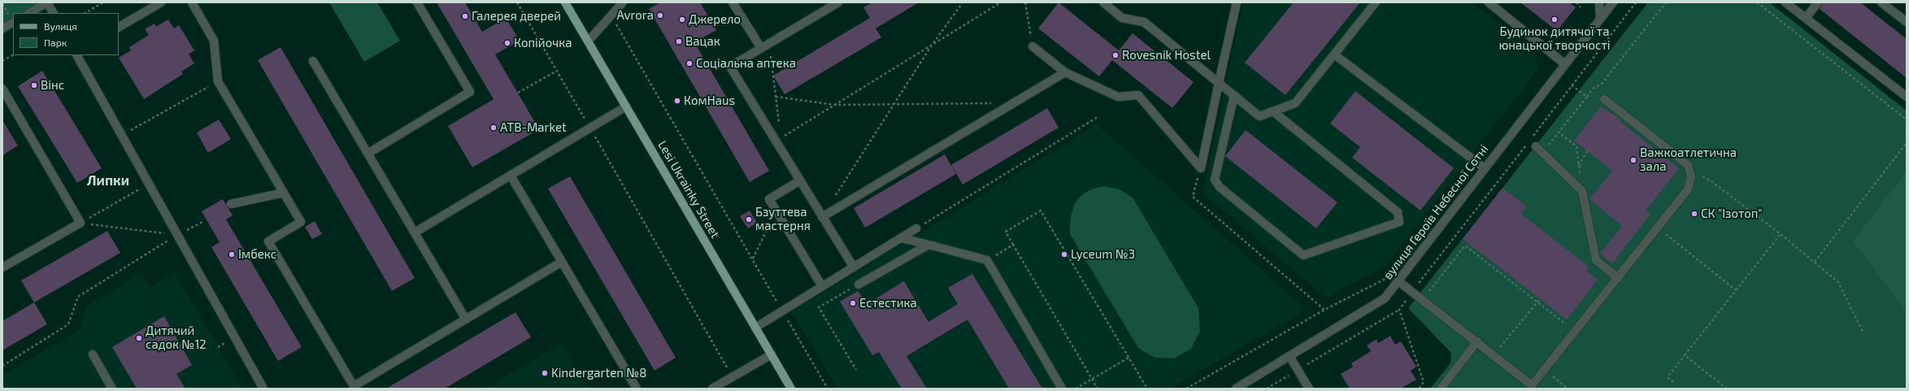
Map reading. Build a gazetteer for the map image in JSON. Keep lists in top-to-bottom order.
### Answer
{
  "streets": {
    "main road": ["Lesi Ukrainky Street"],
    "street": ["вулиця Героїв Небесної Сотні"]
  },
  "districts": ["Липки"],
  "places": [
    "Avrora",
    "Галерея дверей",
    "Джерело",
    "Будинок дитячої та юнацької творчості",
    "Вацак",
    "Копійочка",
    "Rovesnik Hostel",
    "Соціальна аптека",
    "Вінс",
    "КомHaus",
    "ATB-Market",
    "Важкоатлетична зала",
    "СК \"Ізотоп\"",
    "Бзуттева мастерня",
    "Імбекс",
    "Lyceum №3",
    "Естестика",
    "Дитячий садок №12",
    "Kindergarten №8"
  ],
  "legend": ["Вулиця", "Парк"]
}
